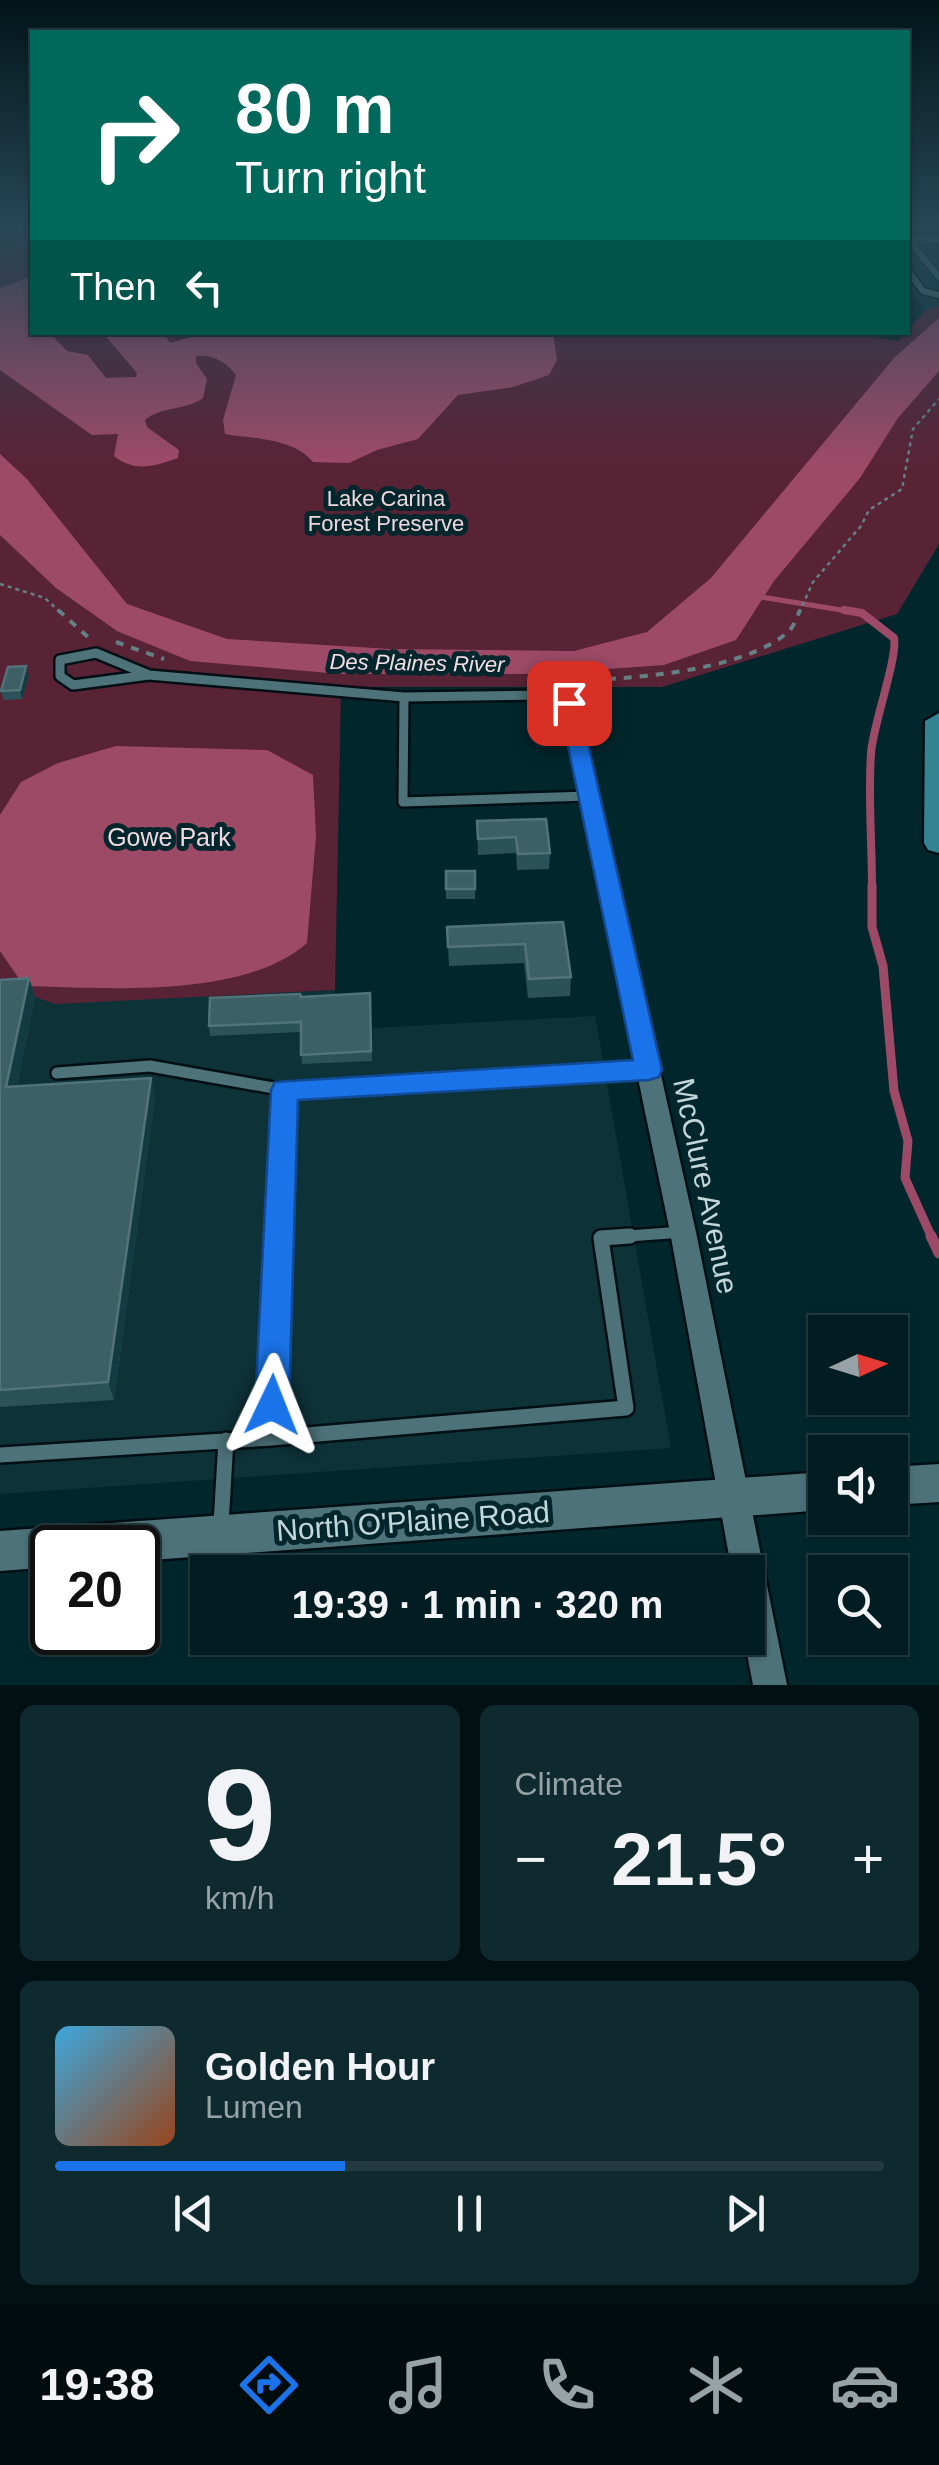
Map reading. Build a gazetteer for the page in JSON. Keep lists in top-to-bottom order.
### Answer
{
  "streets": {
    "street": ["McClure Avenue", "North O'Plaine Road"]
  },
  "crossings": [
    ["McClure Avenue", "North O'Plaine Road"]
  ],
  "water": ["Des Plaines River"],
  "parks": ["Lake Carina Forest Preserve", "Gowe Park"],
  "north": "right",
  "page": {
    "turn": ["80 m", "Turn right"],
    "then": "Then",
    "limit": "20",
    "trip": "19:39 · 1 min · 320 m",
    "tile": [
      ["9", "km/h"],
      "Climate"
    ],
    "heat": ["−", "21.5°", "+"],
    "song": ["Golden Hour", "Lumen"],
    "tabs": "19:38"
  }
}
